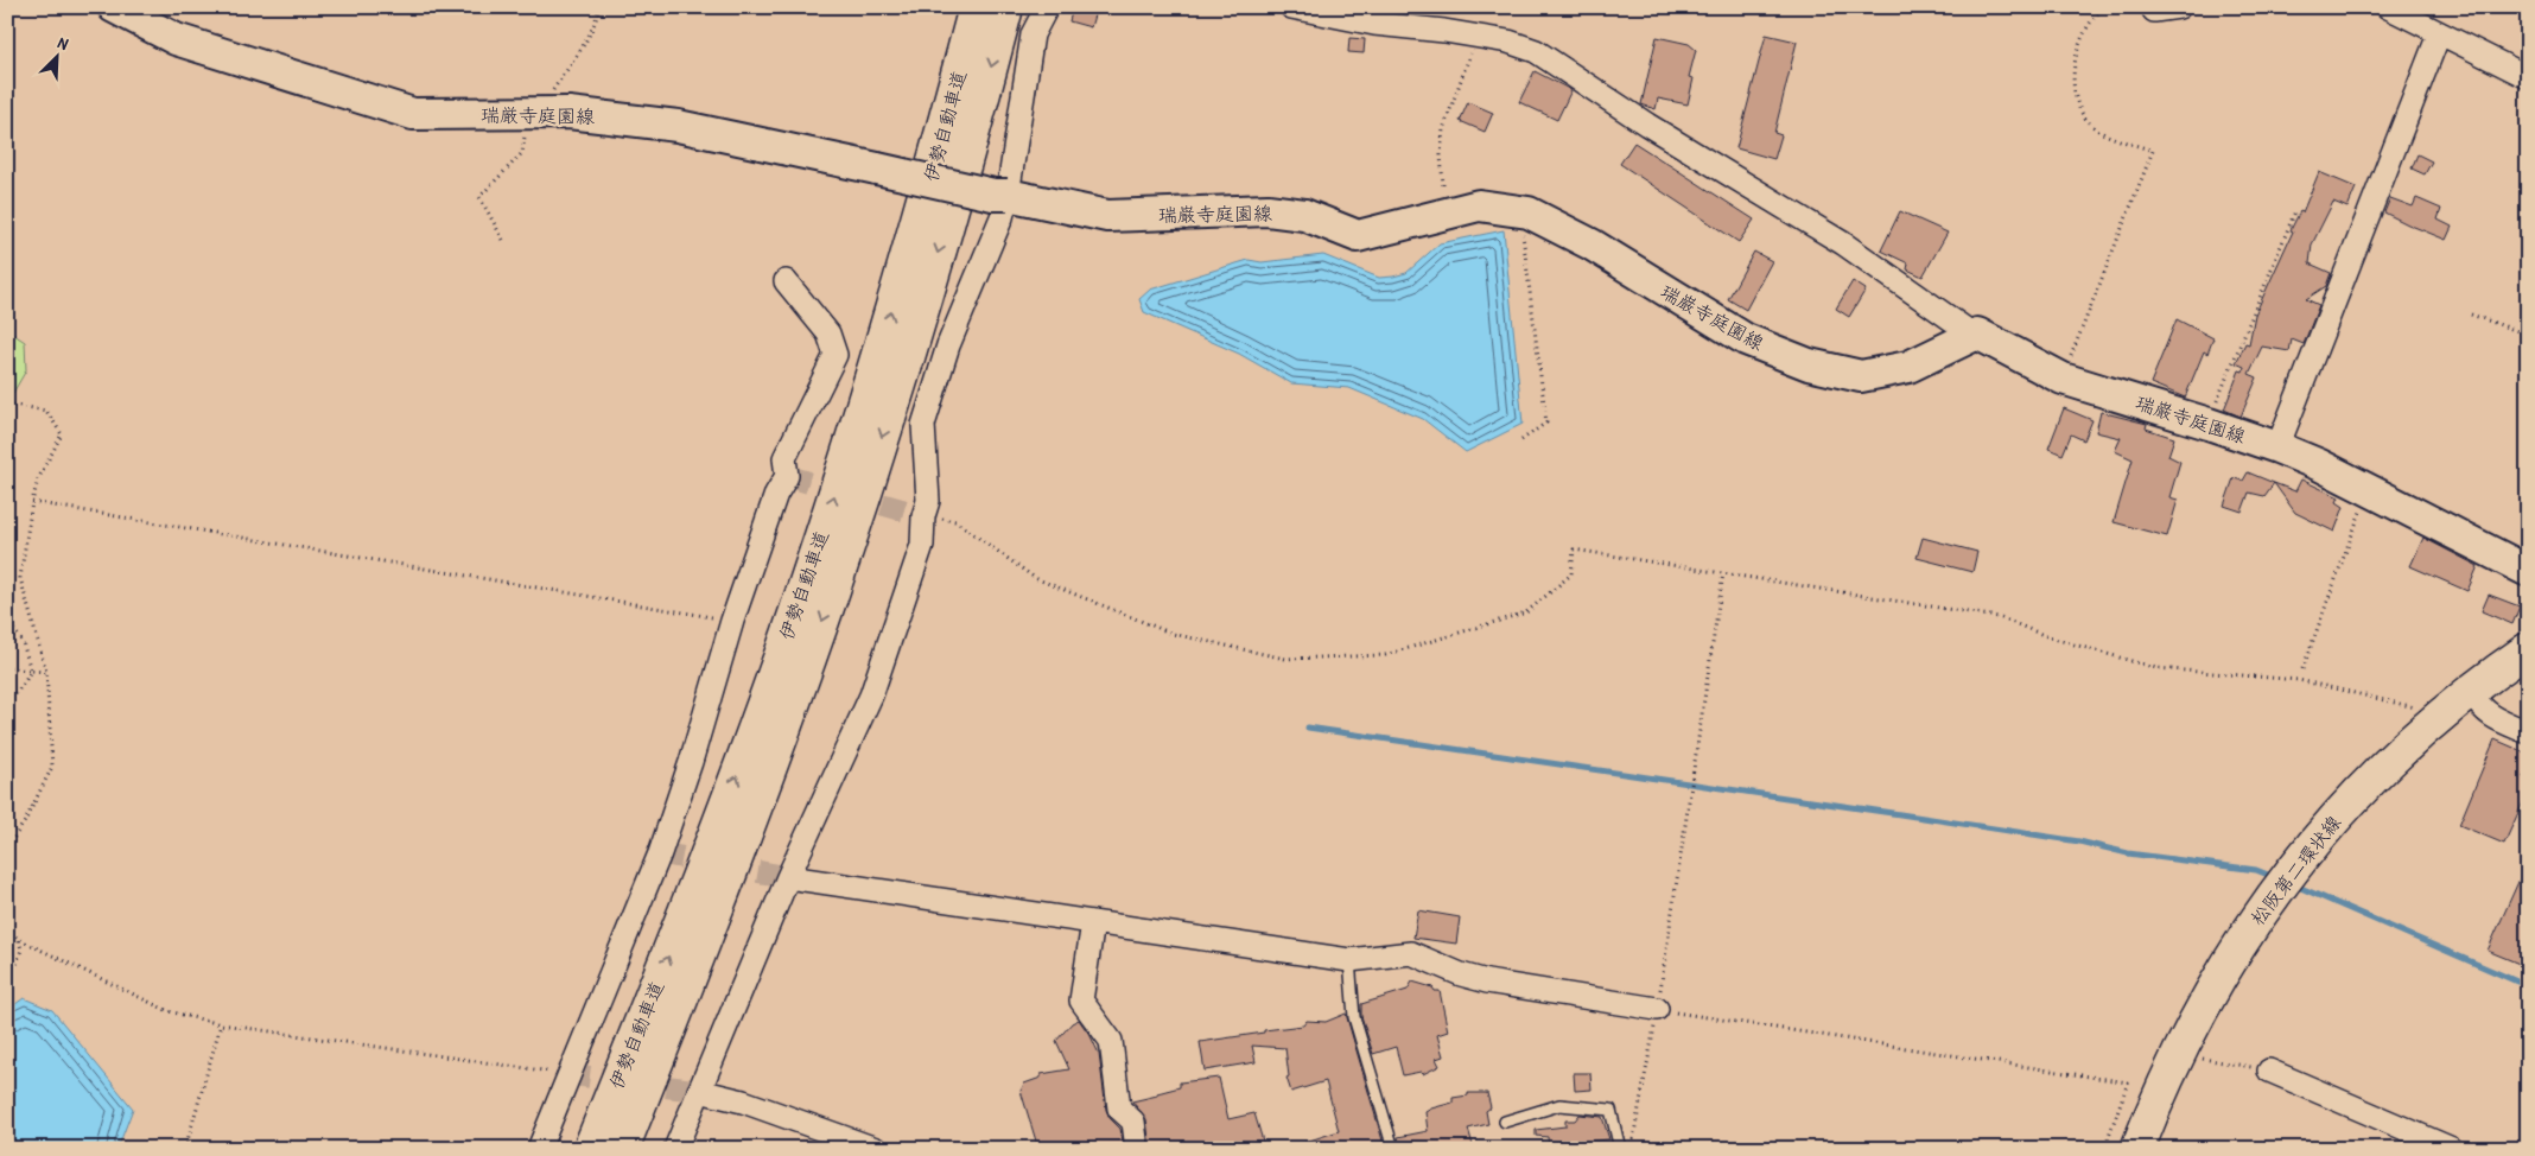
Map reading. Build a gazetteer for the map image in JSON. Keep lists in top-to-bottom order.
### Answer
{
  "streets": {
    "main road": [
      "瑞厳寺庭園線",
      "伊勢自動車道",
      "瑞巌寺庭園線",
      "松阪第二環状線"
    ]
  },
  "crossings": [
    ["瑞厳寺庭園線", "瑞巌寺庭園線"]
  ],
  "north": "top right"
}
